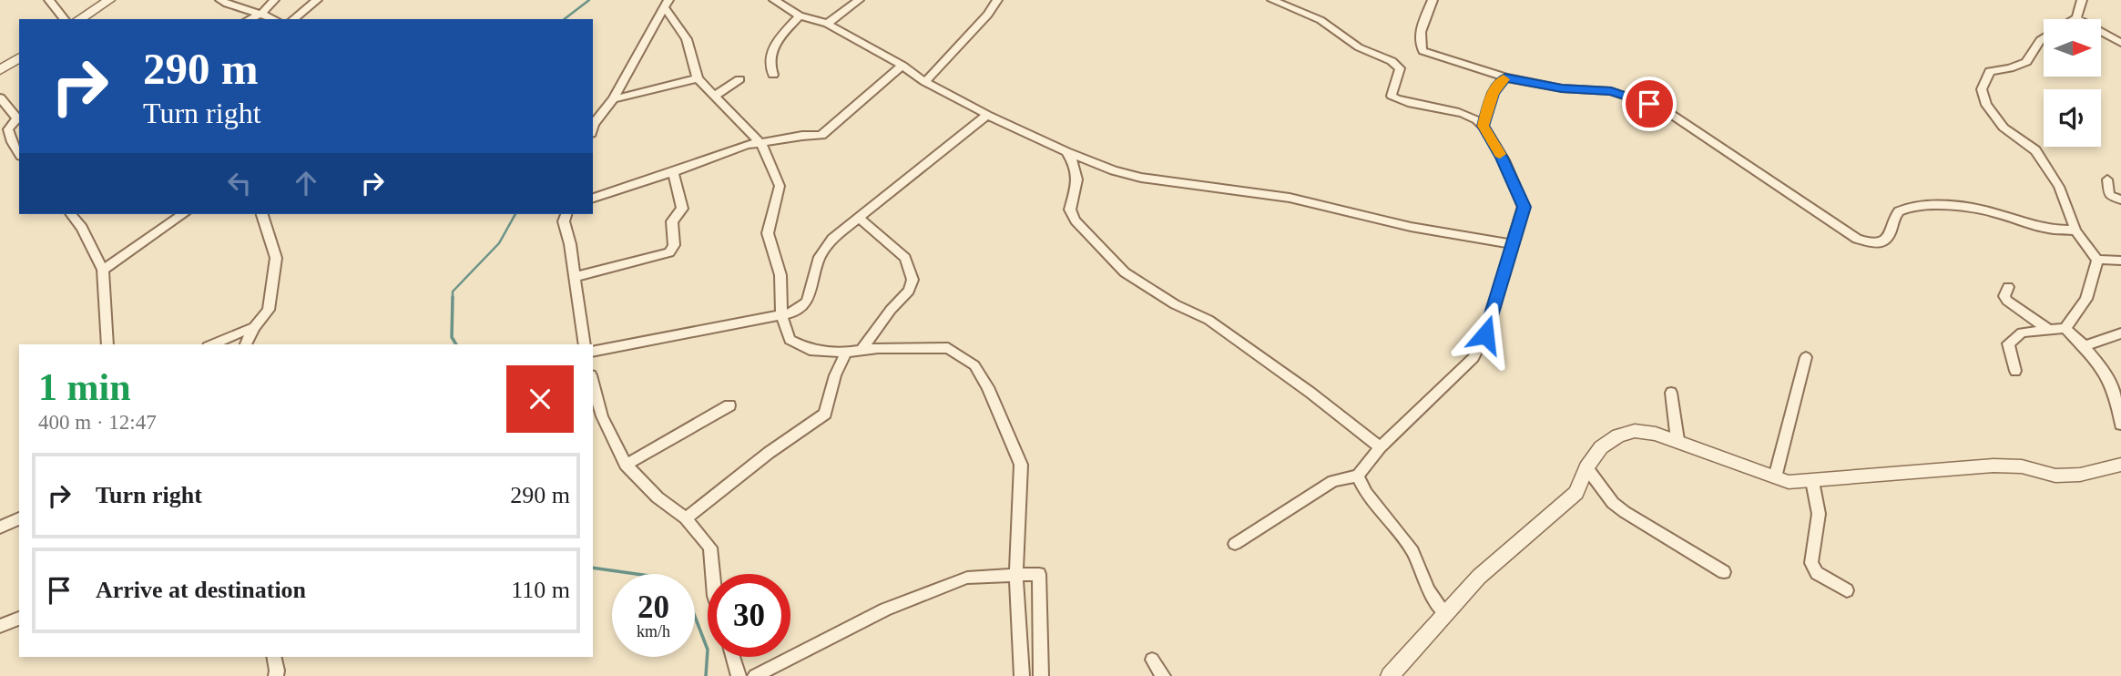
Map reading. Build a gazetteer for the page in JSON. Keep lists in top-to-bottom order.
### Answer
{
  "north": "right",
  "page": {
    "turn": ["290 m", "Turn right"],
    "heading": ["1 min", "400 m · 12:47"],
    "list": [
      {
        "name": "Turn right",
        "value": "290 m"
      },
      {
        "name": "Arrive at destination",
        "value": "110 m"
      }
    ],
    "speed": "20 km/h",
    "limit": "30"
  }
}
